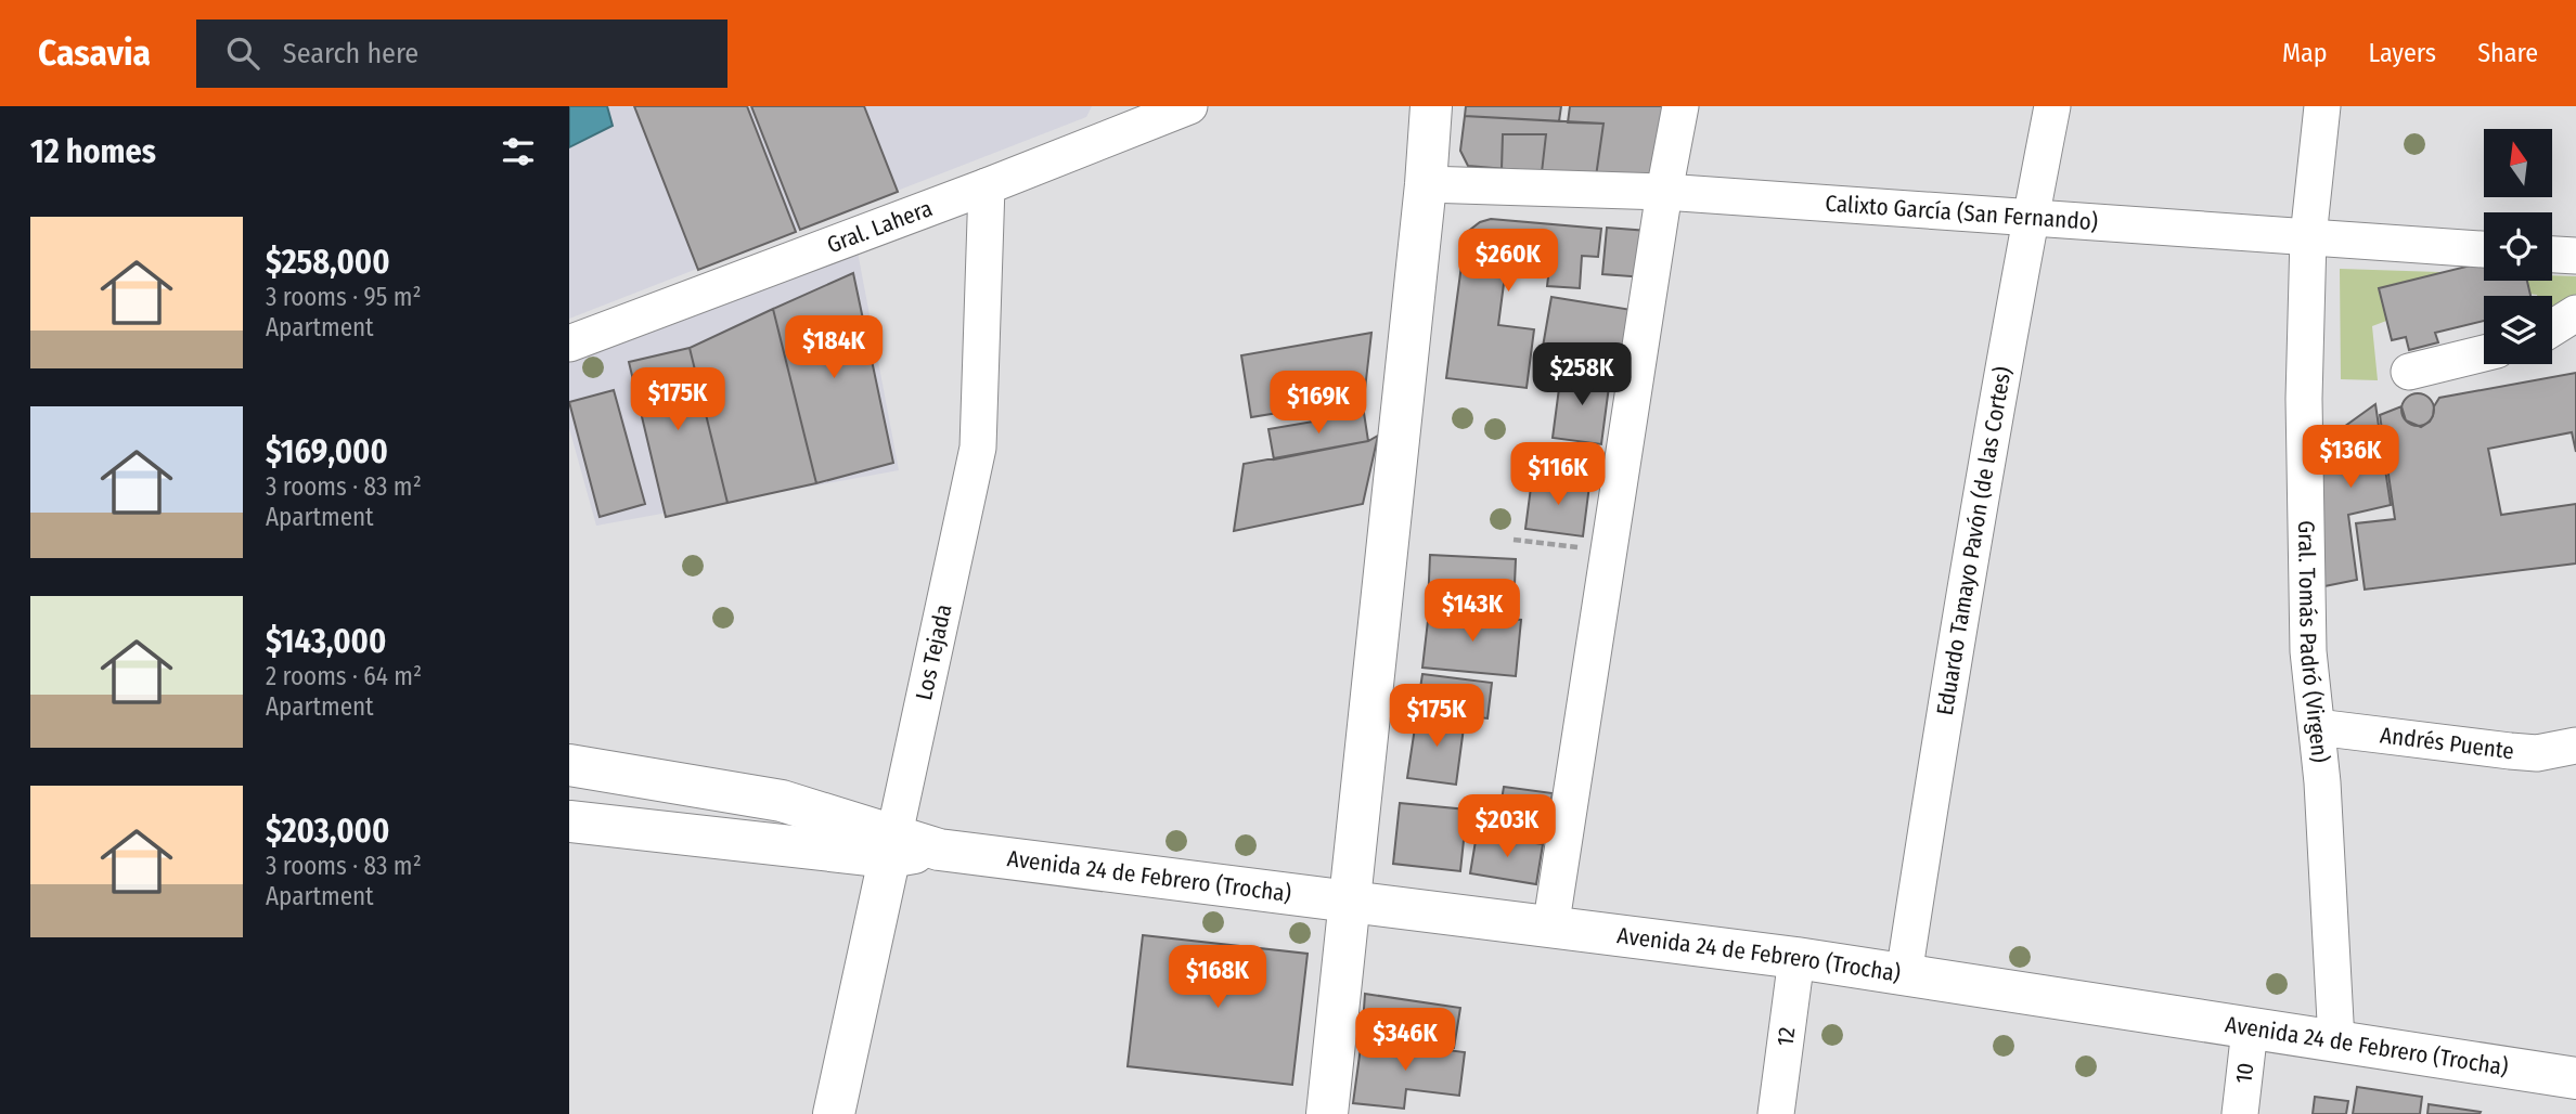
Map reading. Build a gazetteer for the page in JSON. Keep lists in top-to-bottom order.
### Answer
{
  "streets": {
    "main road": ["Los Tejada", "Avenida 24 de Febrero (Trocha)"],
    "street": [
      "Calixto García (San Fernando)",
      "Gral. Lahera",
      "Eduardo Tamayo Pavón (de las Cortes)",
      "Gral. Tomás Padró (Virgen)",
      "Andrés Puente",
      "12",
      "10"
    ]
  },
  "crossings": [
    ["Calixto García (San Fernando)", "Eduardo Tamayo Pavón (de las Cortes)"],
    ["Calixto García (San Fernando)", "Gral. Tomás Padró (Virgen)"],
    ["Gral. Lahera", "Los Tejada"],
    ["Eduardo Tamayo Pavón (de las Cortes)", "Avenida 24 de Febrero (Trocha)"],
    ["Gral. Tomás Padró (Virgen)", "Andrés Puente"],
    ["Gral. Tomás Padró (Virgen)", "Avenida 24 de Febrero (Trocha)"],
    ["Los Tejada", "Avenida 24 de Febrero (Trocha)"],
    ["Avenida 24 de Febrero (Trocha)", "12"],
    ["Avenida 24 de Febrero (Trocha)", "10"]
  ],
  "north": "top",
  "page": {
    "header": "Casavia",
    "search": "Search here",
    "nav": ["Map", "Layers", "Share"],
    "heading": "12 homes",
    "list": [
      {
        "name": "$258,000",
        "note": "3 rooms · 95 m² · Apartment"
      },
      {
        "name": "$169,000",
        "note": "3 rooms · 83 m² · Apartment"
      },
      {
        "name": "$143,000",
        "note": "2 rooms · 64 m² · Apartment"
      },
      {
        "name": "$203,000",
        "note": "3 rooms · 83 m² · Apartment"
      }
    ],
    "price": [
      "$260K",
      "$184K",
      "$258K",
      "$175K",
      "$169K",
      "$136K",
      "$116K",
      "$143K",
      "$175K",
      "$203K",
      "$168K",
      "$346K"
    ]
  }
}
